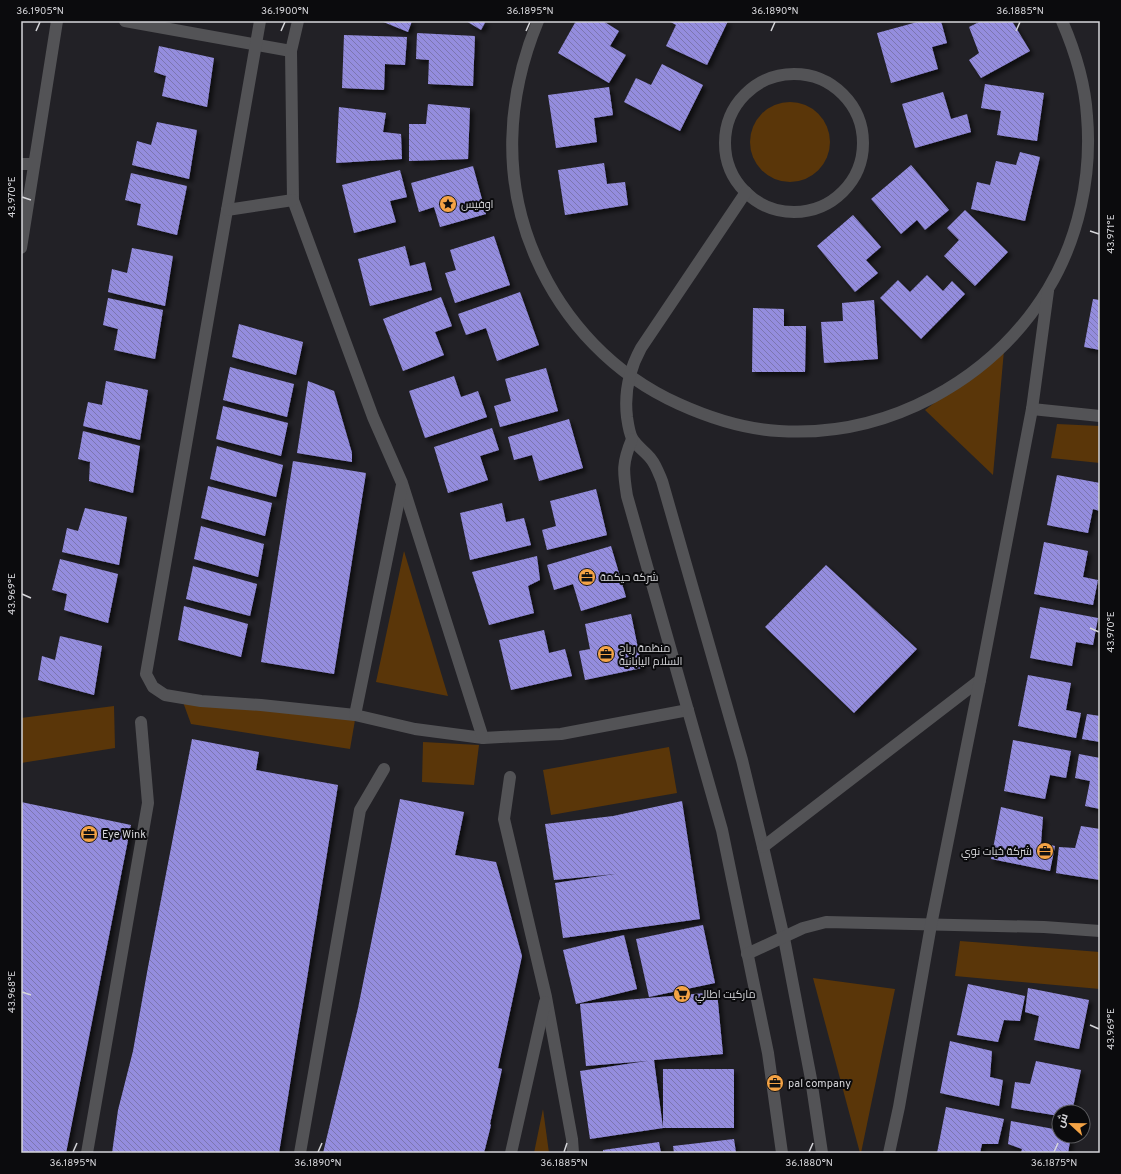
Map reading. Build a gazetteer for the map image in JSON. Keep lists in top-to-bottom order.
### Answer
{
  "places": {
    "place": ["اوفيس"],
    "office": [
      "شركة حيكمة",
      "منظمة رياح السلام اليابانية",
      "Eye Wink",
      "شركة خبات نوي",
      "pal company"
    ],
    "supermarket": ["ماركيت اطالي"]
  },
  "north": "left",
  "coordinates": [
    "36.1905°N",
    "36.1900°N",
    "36.1895°N",
    "36.1890°N",
    "36.1885°N",
    "43.970°E",
    "43.971°E",
    "43.969°E",
    "43.968°E",
    "36.1880°N",
    "36.1875°N"
  ]
}
